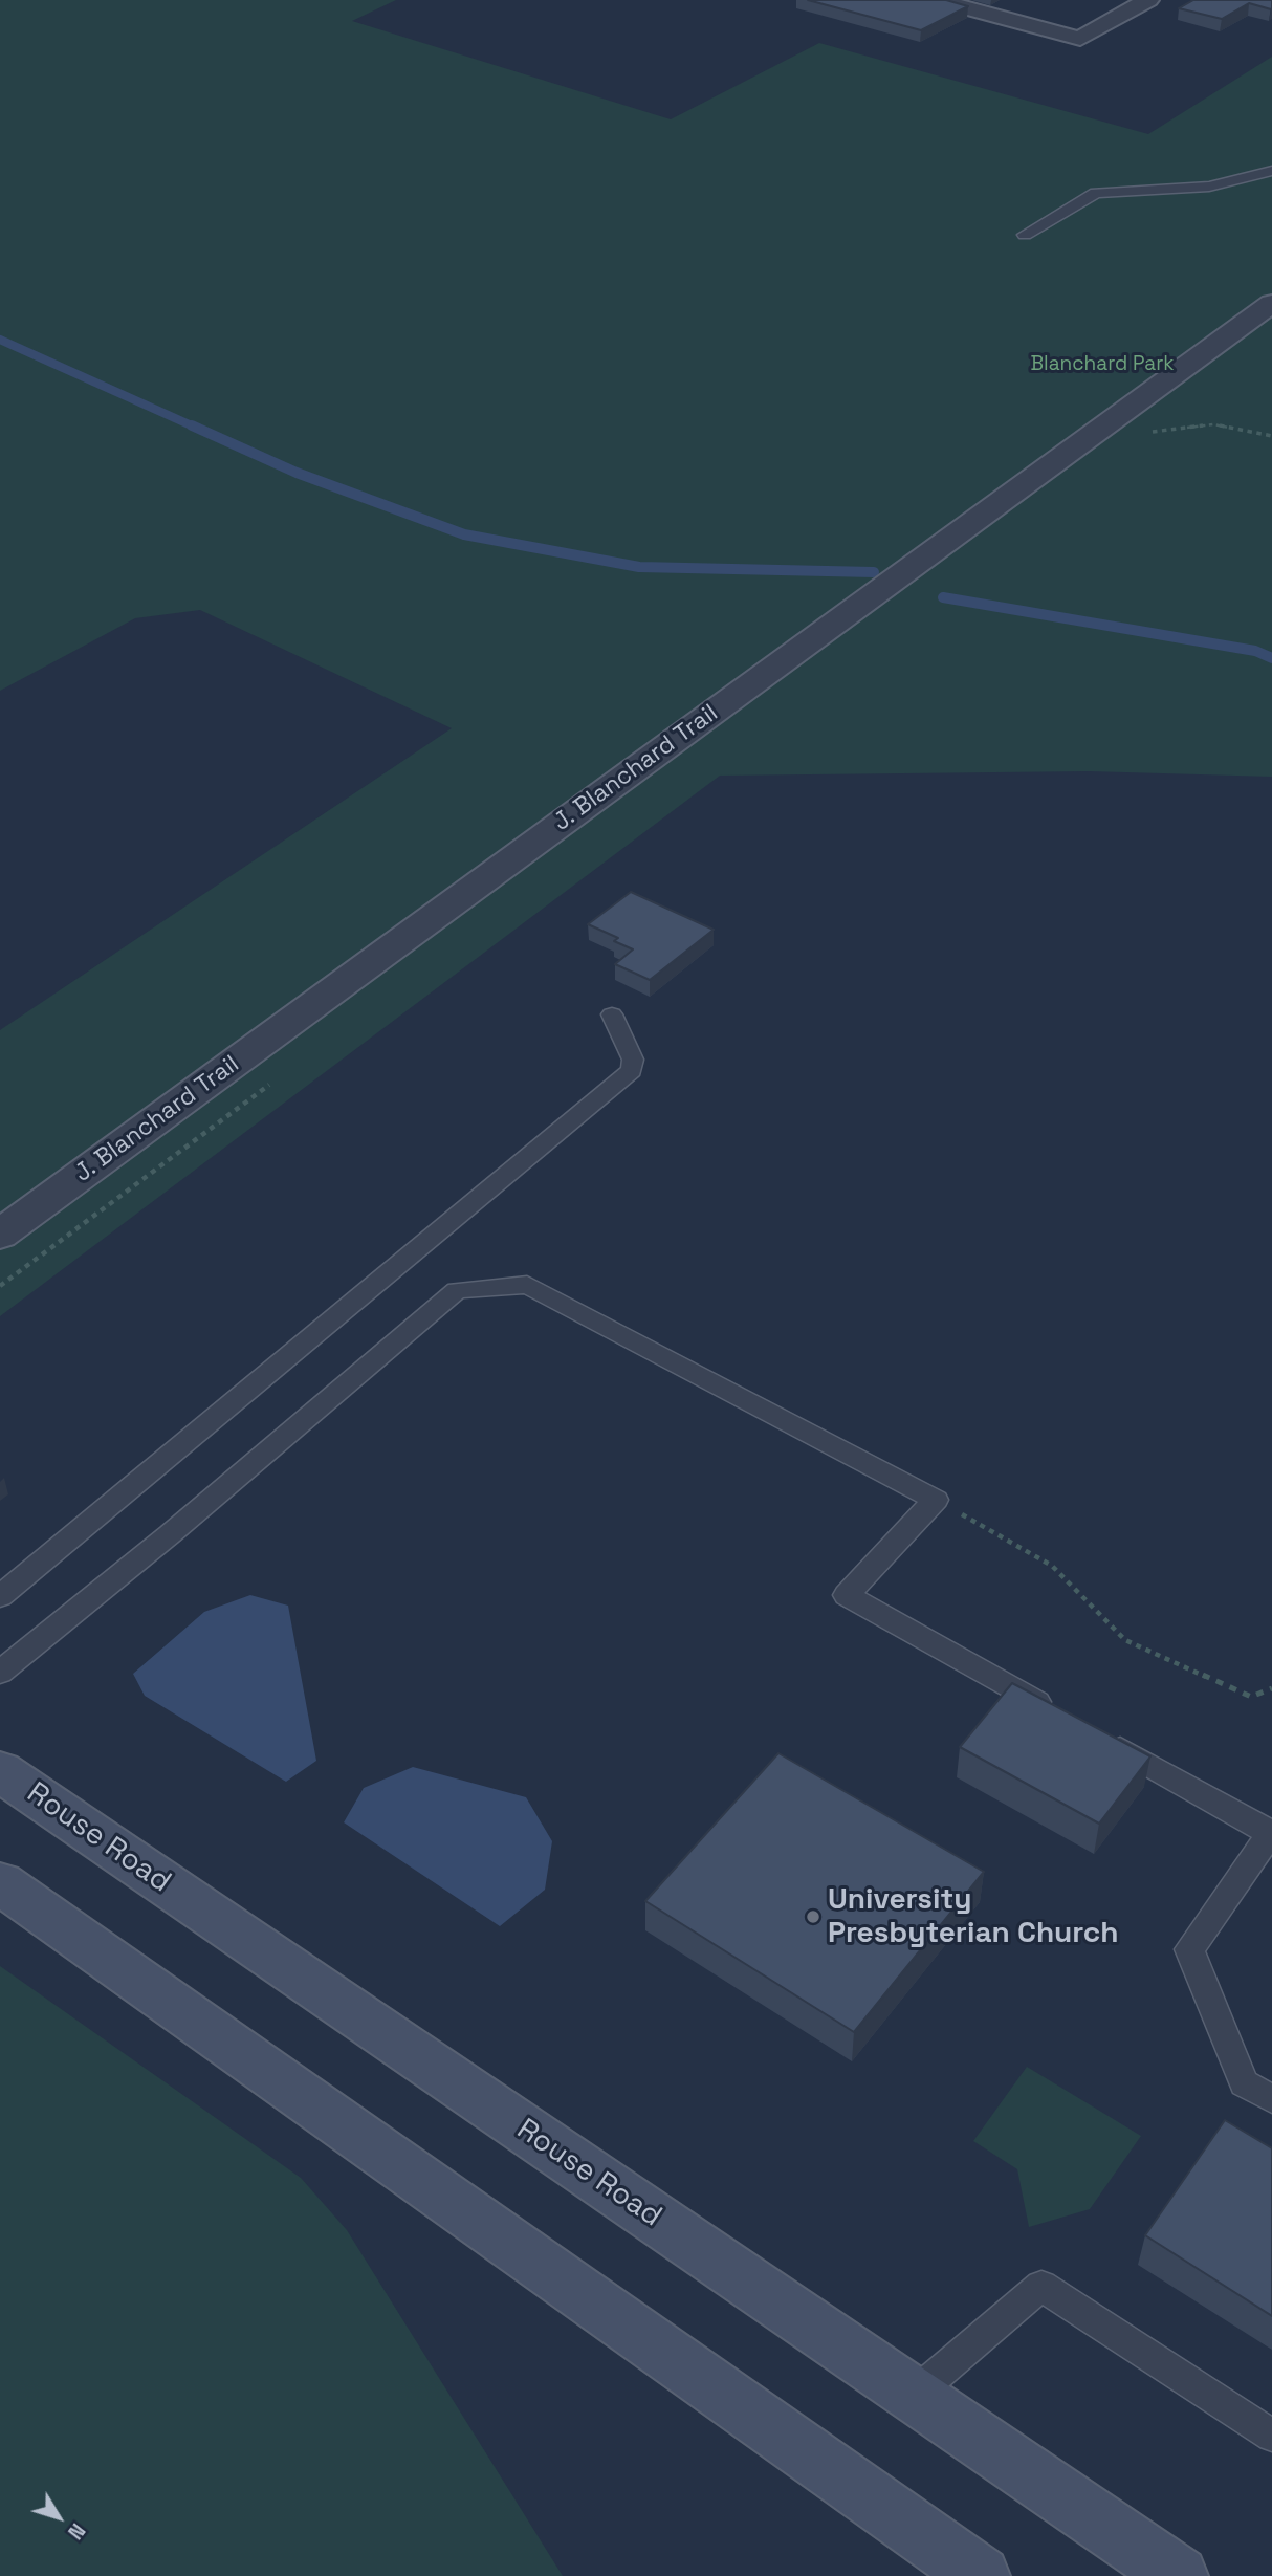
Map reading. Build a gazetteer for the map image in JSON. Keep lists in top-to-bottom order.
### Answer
{
  "streets": {
    "street": ["J. Blanchard Trail", "Rouse Road"]
  },
  "parks": ["Blanchard Park"],
  "places": ["University Presbyterian Church"],
  "north": "bottom right"
}
